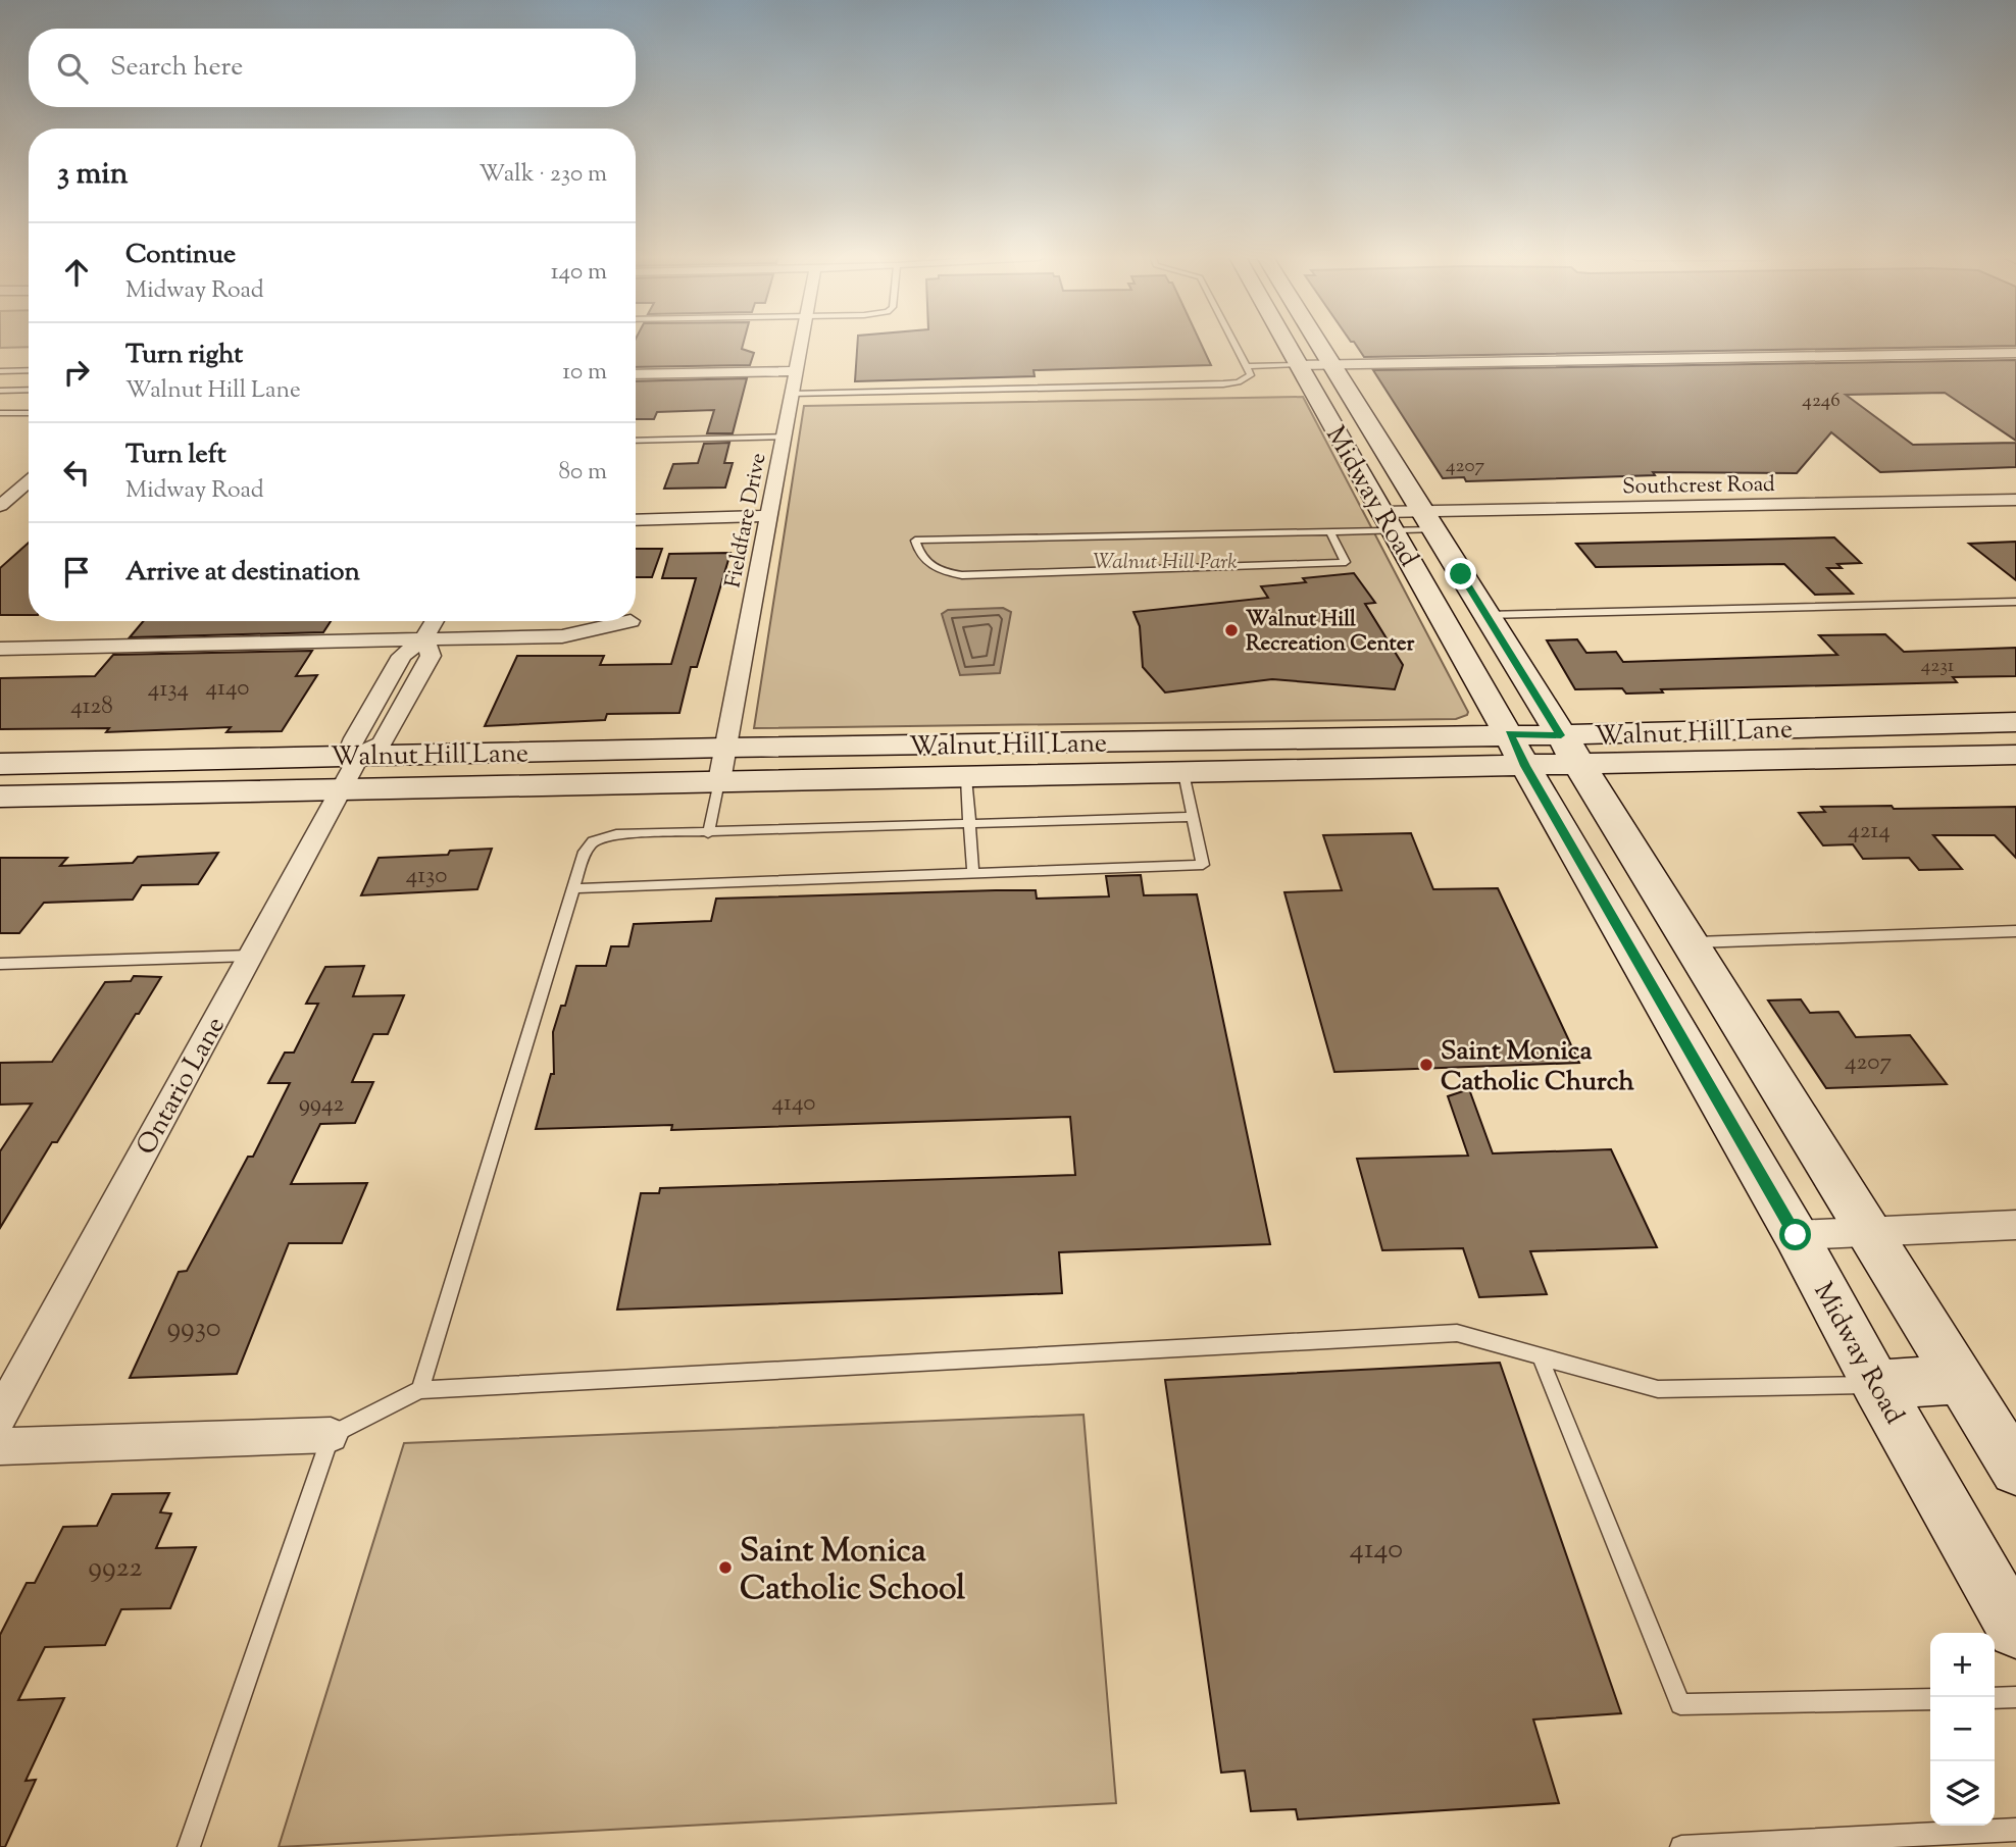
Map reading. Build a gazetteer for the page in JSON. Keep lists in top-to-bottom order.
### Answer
{
  "streets": {
    "main road": ["Midway Road", "Walnut Hill Lane"],
    "street": ["Southcrest Road", "Fieldfare Drive", "Ontario Lane"]
  },
  "crossings": [
    ["Southcrest Road", "Midway Road"],
    ["Midway Road", "Walnut Hill Lane"],
    ["Fieldfare Drive", "Walnut Hill Lane"],
    ["Walnut Hill Lane", "Ontario Lane"]
  ],
  "parks": ["Walnut Hill Park"],
  "places": ["Walnut Hill Recreation Center", "Saint Monica Catholic Church", "Saint Monica Catholic School"],
  "house_numbers": [
    "4246",
    "4207",
    "4231",
    "4140",
    "4134",
    "4128",
    "4214",
    "4130",
    "4207",
    "4140",
    "9942",
    "9930",
    "4140",
    "9922"
  ],
  "page": {
    "search": "Search here",
    "heading": ["3 min", "Walk · 230 m"],
    "list": [
      ["Continue", "Midway Road", "140 m"],
      ["Turn right", "Walnut Hill Lane", "10 m"],
      ["Turn left", "Midway Road", "80 m"],
      "Arrive at destination"
    ],
    "map_buttons": ["+", "−"]
  }
}
